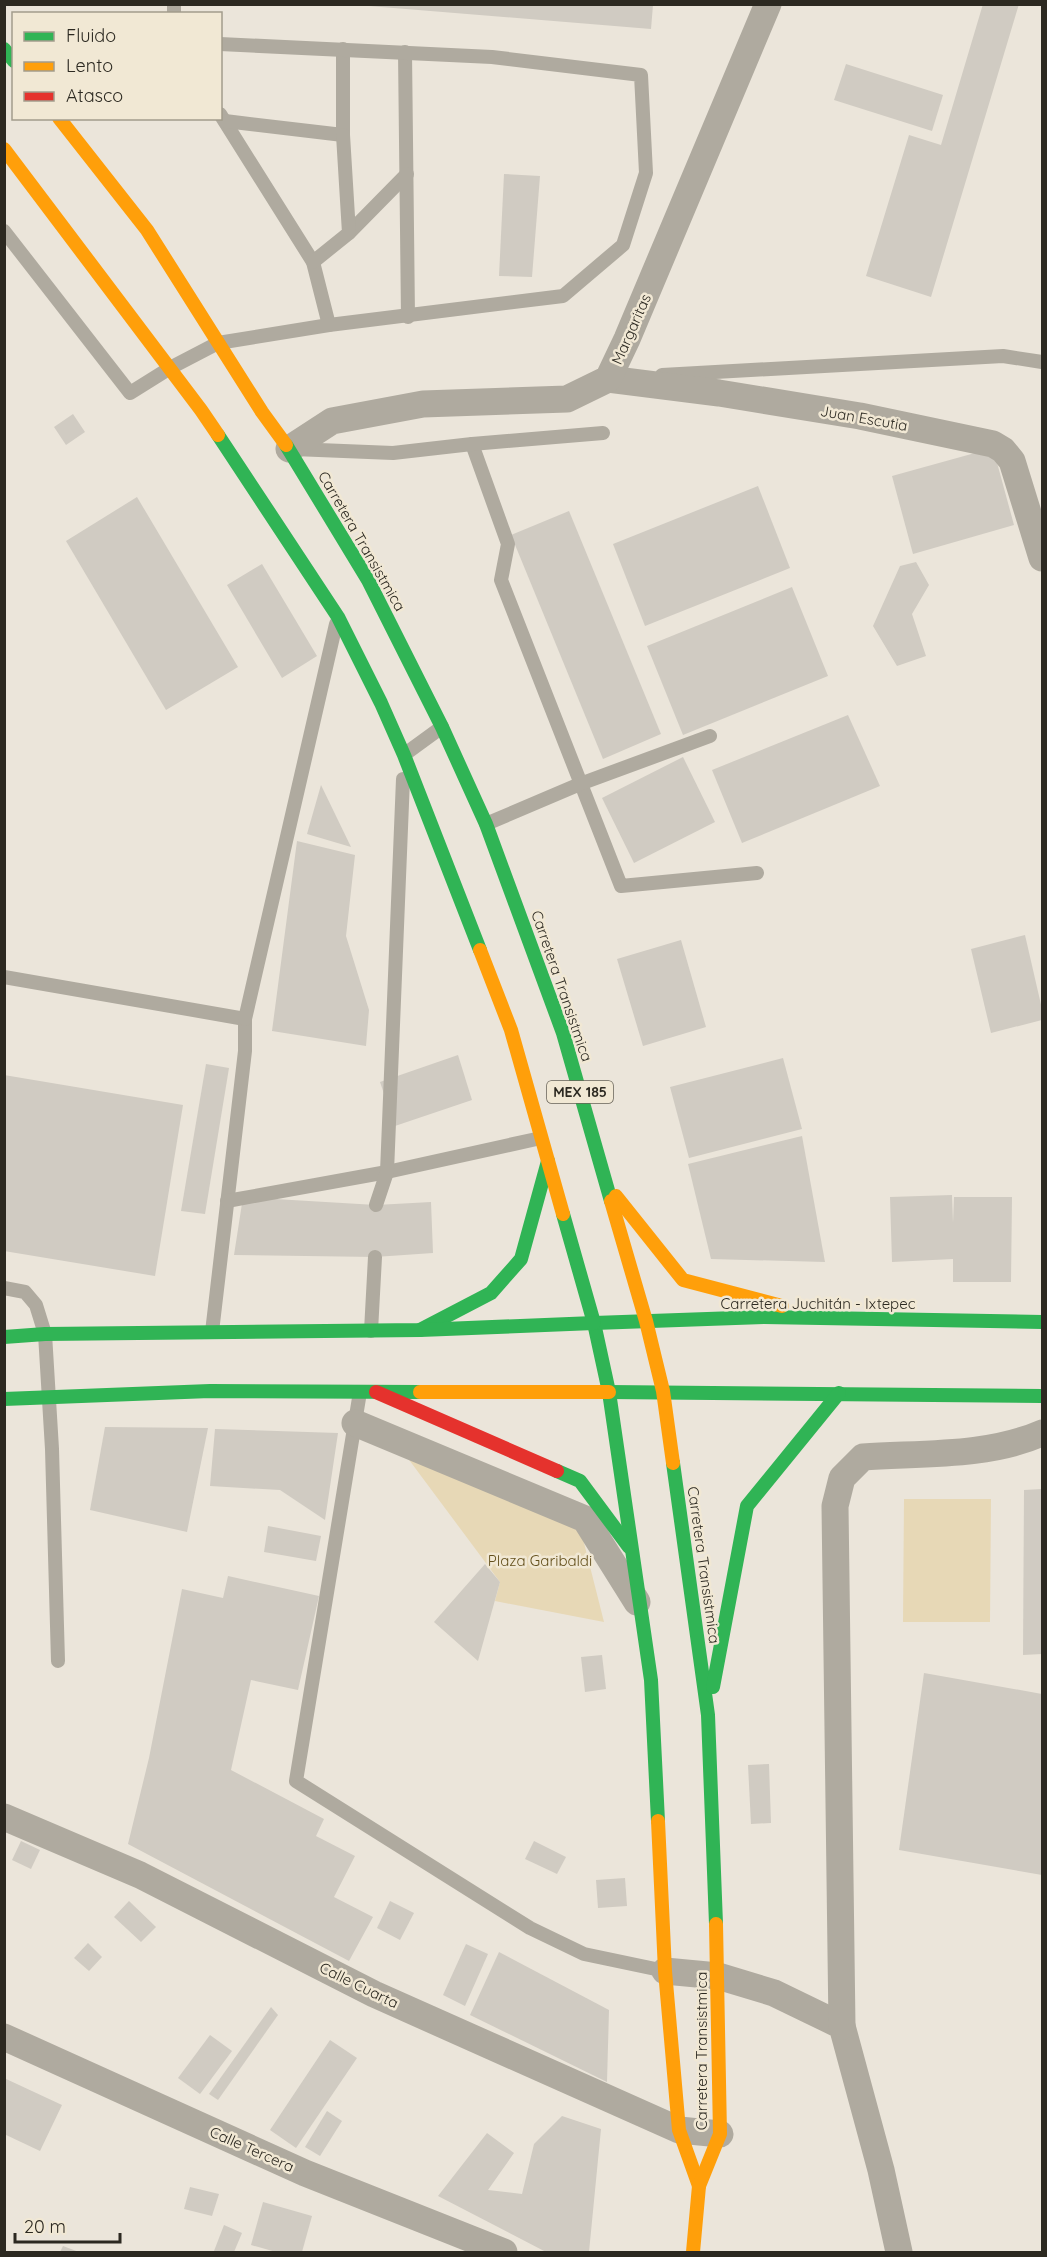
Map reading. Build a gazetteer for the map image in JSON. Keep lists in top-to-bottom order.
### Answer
{
  "streets": {
    "main road": ["Carretera Transistmica", "MEX 185", "Carretera Juchitán - Ixtepec"],
    "street": [
      "Margaritas",
      "Juan Escutia",
      "Calle Cuarta",
      "Calle Tercera"
    ]
  },
  "crossings": [
    ["Margaritas", "Juan Escutia"],
    ["Margaritas", "Carretera Transistmica"],
    ["Carretera Transistmica", "MEX 185"],
    ["Carretera Transistmica", "Carretera Juchitán - Ixtepec"],
    ["Carretera Transistmica", "Calle Cuarta"]
  ],
  "parks": ["Plaza Garibaldi"],
  "legend": ["Fluido", "Lento", "Atasco"],
  "scale_bar": "20 m"
}
